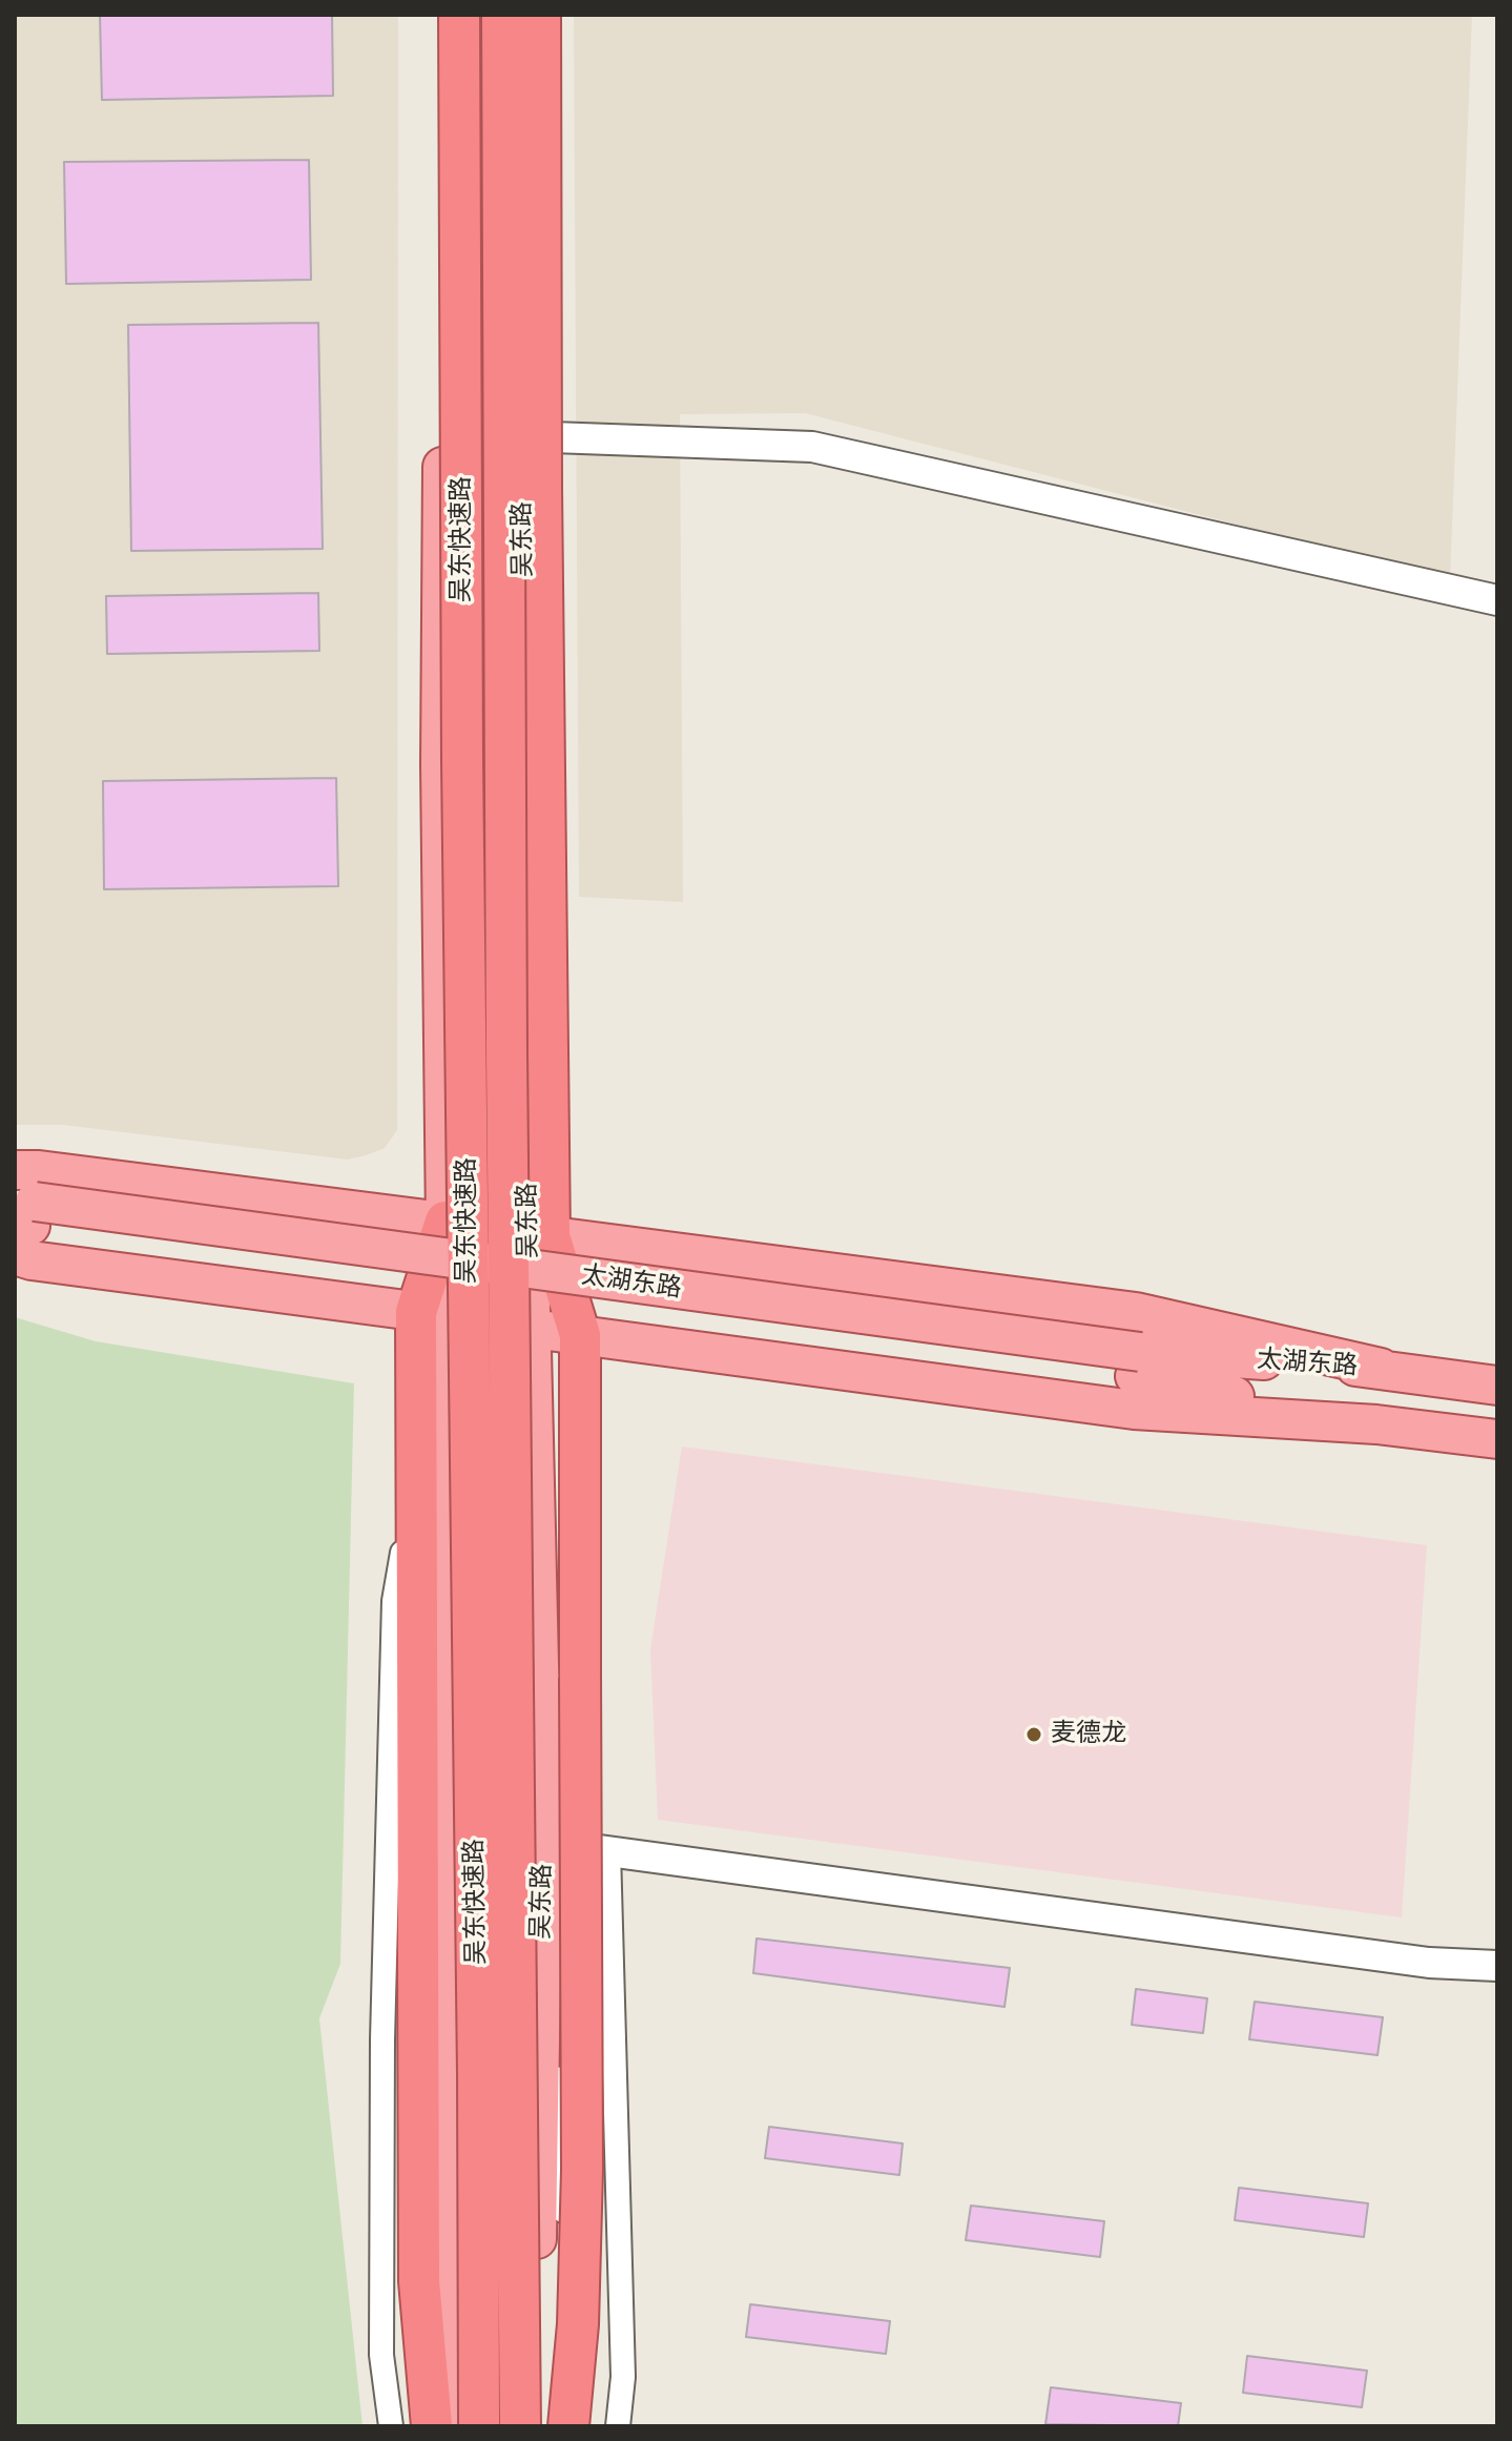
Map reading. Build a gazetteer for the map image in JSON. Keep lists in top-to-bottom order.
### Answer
{
  "streets": {
    "highway": ["吴东快速路"],
    "main road": ["吴东路", "太湖东路"]
  },
  "crossings": [
    ["吴东路", "太湖东路"]
  ],
  "places": ["麦德龙"]
}
